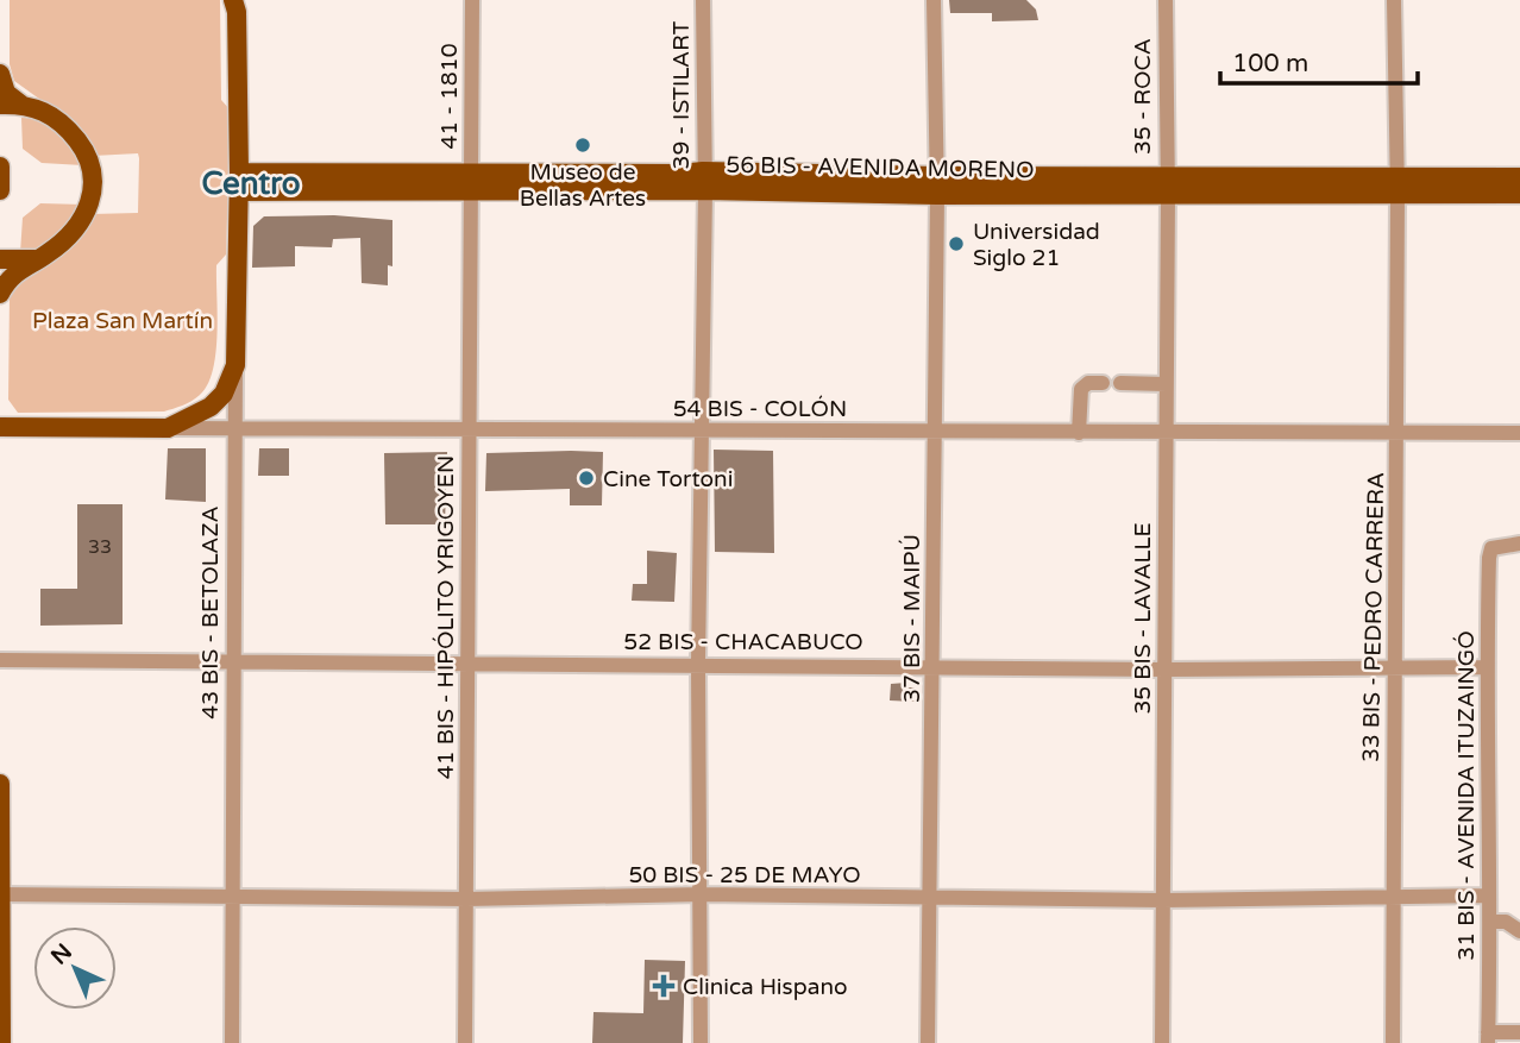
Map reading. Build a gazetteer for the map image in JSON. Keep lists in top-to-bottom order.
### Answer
{
  "streets": {
    "main road": ["56 BIS - AVENIDA MORENO", "54 BIS - COLÓN", "43 BIS - BETOLAZA"],
    "street": [
      "39 - ISTILART",
      "41 - 1810",
      "35 - ROCA",
      "41 BIS - HIPÓLITO YRIGOYEN",
      "33 BIS - PEDRO CARRERA",
      "37 BIS - MAIPÚ",
      "35 BIS - LAVALLE",
      "52 BIS - CHACABUCO",
      "31 BIS - AVENIDA ITUZAINGÓ",
      "50 BIS - 25 DE MAYO"
    ]
  },
  "crossings": [
    ["39 - ISTILART", "56 BIS - AVENIDA MORENO"],
    ["39 - ISTILART", "54 BIS - COLÓN"],
    ["39 - ISTILART", "52 BIS - CHACABUCO"],
    ["39 - ISTILART", "50 BIS - 25 DE MAYO"],
    ["41 - 1810", "56 BIS - AVENIDA MORENO"],
    ["41 - 1810", "41 BIS - HIPÓLITO YRIGOYEN"],
    ["35 - ROCA", "56 BIS - AVENIDA MORENO"],
    ["35 - ROCA", "35 BIS - LAVALLE"],
    ["56 BIS - AVENIDA MORENO", "43 BIS - BETOLAZA"],
    ["56 BIS - AVENIDA MORENO", "41 BIS - HIPÓLITO YRIGOYEN"],
    ["56 BIS - AVENIDA MORENO", "33 BIS - PEDRO CARRERA"],
    ["56 BIS - AVENIDA MORENO", "37 BIS - MAIPÚ"],
    ["56 BIS - AVENIDA MORENO", "35 BIS - LAVALLE"],
    ["54 BIS - COLÓN", "43 BIS - BETOLAZA"],
    ["54 BIS - COLÓN", "41 BIS - HIPÓLITO YRIGOYEN"],
    ["54 BIS - COLÓN", "33 BIS - PEDRO CARRERA"],
    ["54 BIS - COLÓN", "37 BIS - MAIPÚ"],
    ["54 BIS - COLÓN", "35 BIS - LAVALLE"],
    ["43 BIS - BETOLAZA", "52 BIS - CHACABUCO"],
    ["43 BIS - BETOLAZA", "50 BIS - 25 DE MAYO"],
    ["41 BIS - HIPÓLITO YRIGOYEN", "52 BIS - CHACABUCO"],
    ["41 BIS - HIPÓLITO YRIGOYEN", "50 BIS - 25 DE MAYO"],
    ["33 BIS - PEDRO CARRERA", "52 BIS - CHACABUCO"],
    ["33 BIS - PEDRO CARRERA", "50 BIS - 25 DE MAYO"],
    ["37 BIS - MAIPÚ", "52 BIS - CHACABUCO"],
    ["37 BIS - MAIPÚ", "50 BIS - 25 DE MAYO"],
    ["35 BIS - LAVALLE", "52 BIS - CHACABUCO"],
    ["35 BIS - LAVALLE", "50 BIS - 25 DE MAYO"],
    ["52 BIS - CHACABUCO", "31 BIS - AVENIDA ITUZAINGÓ"],
    ["31 BIS - AVENIDA ITUZAINGÓ", "50 BIS - 25 DE MAYO"]
  ],
  "districts": ["Centro"],
  "parks": ["Plaza San Martín"],
  "places": {
    "other": ["Museo de Bellas Artes", "Universidad Siglo 21", "Cine Tortoni"],
    "health": ["Clinica Hispano"]
  },
  "house_numbers": ["33"],
  "scale_bar": "100 m",
  "north": "top left"
}
